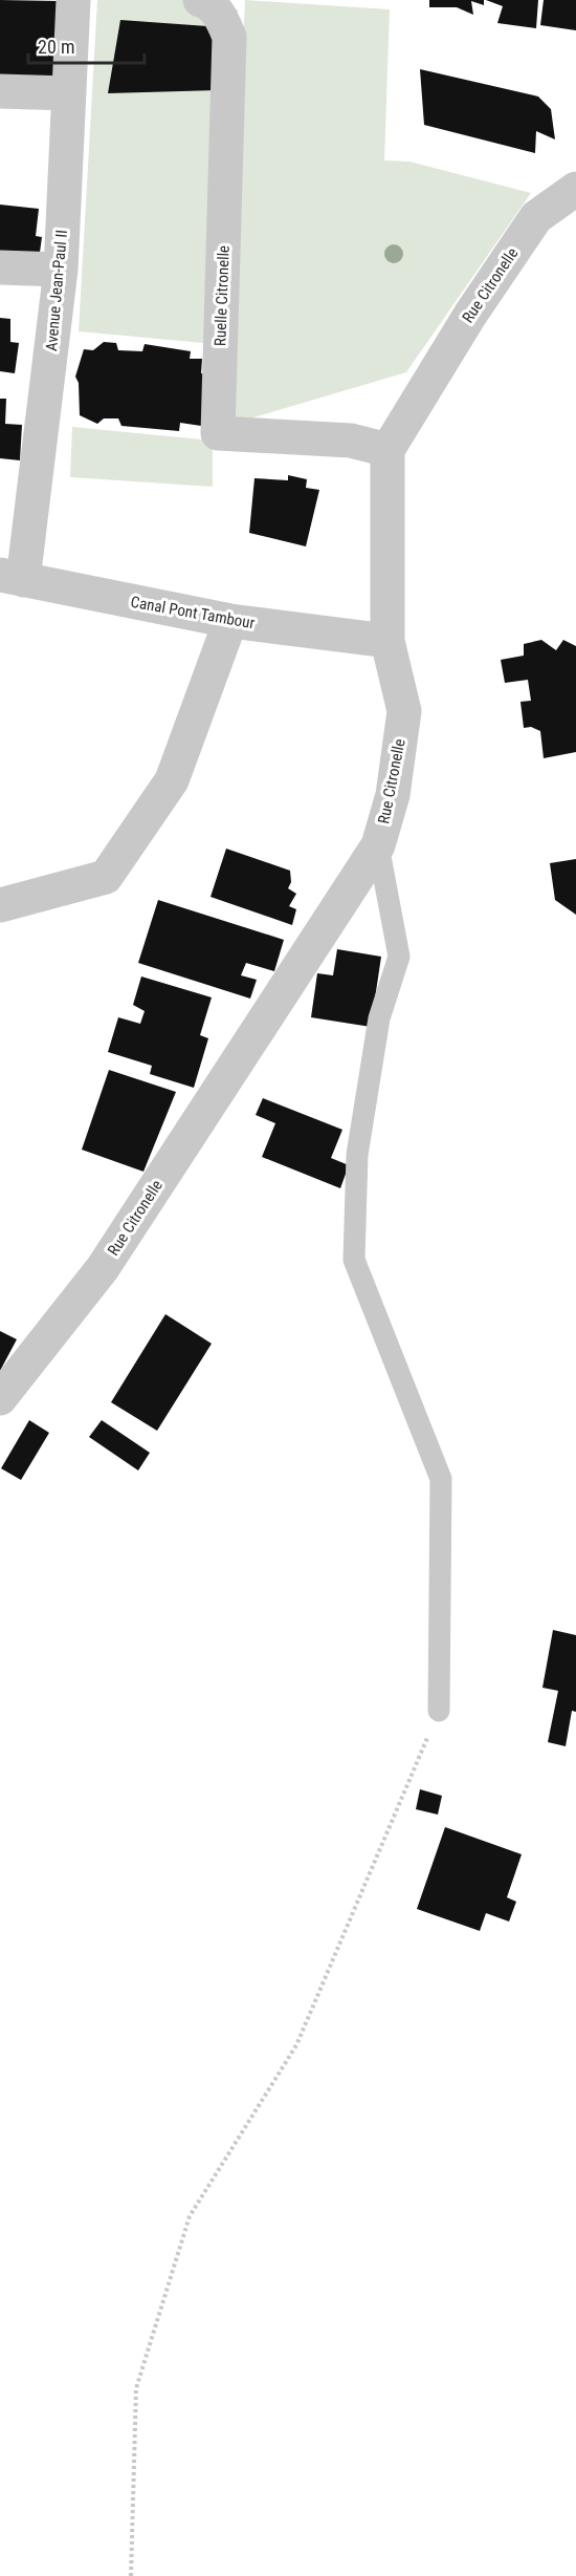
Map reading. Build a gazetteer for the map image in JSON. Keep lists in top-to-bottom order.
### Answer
{
  "streets": {
    "street": [
      "Rue Citronelle",
      "Avenue Jean-Paul II",
      "Ruelle Citronelle",
      "Canal Pont Tambour"
    ]
  },
  "crossings": [
    ["Rue Citronelle", "Ruelle Citronelle"],
    ["Rue Citronelle", "Canal Pont Tambour"],
    ["Avenue Jean-Paul II", "Canal Pont Tambour"]
  ],
  "scale_bar": "20 m"
}
